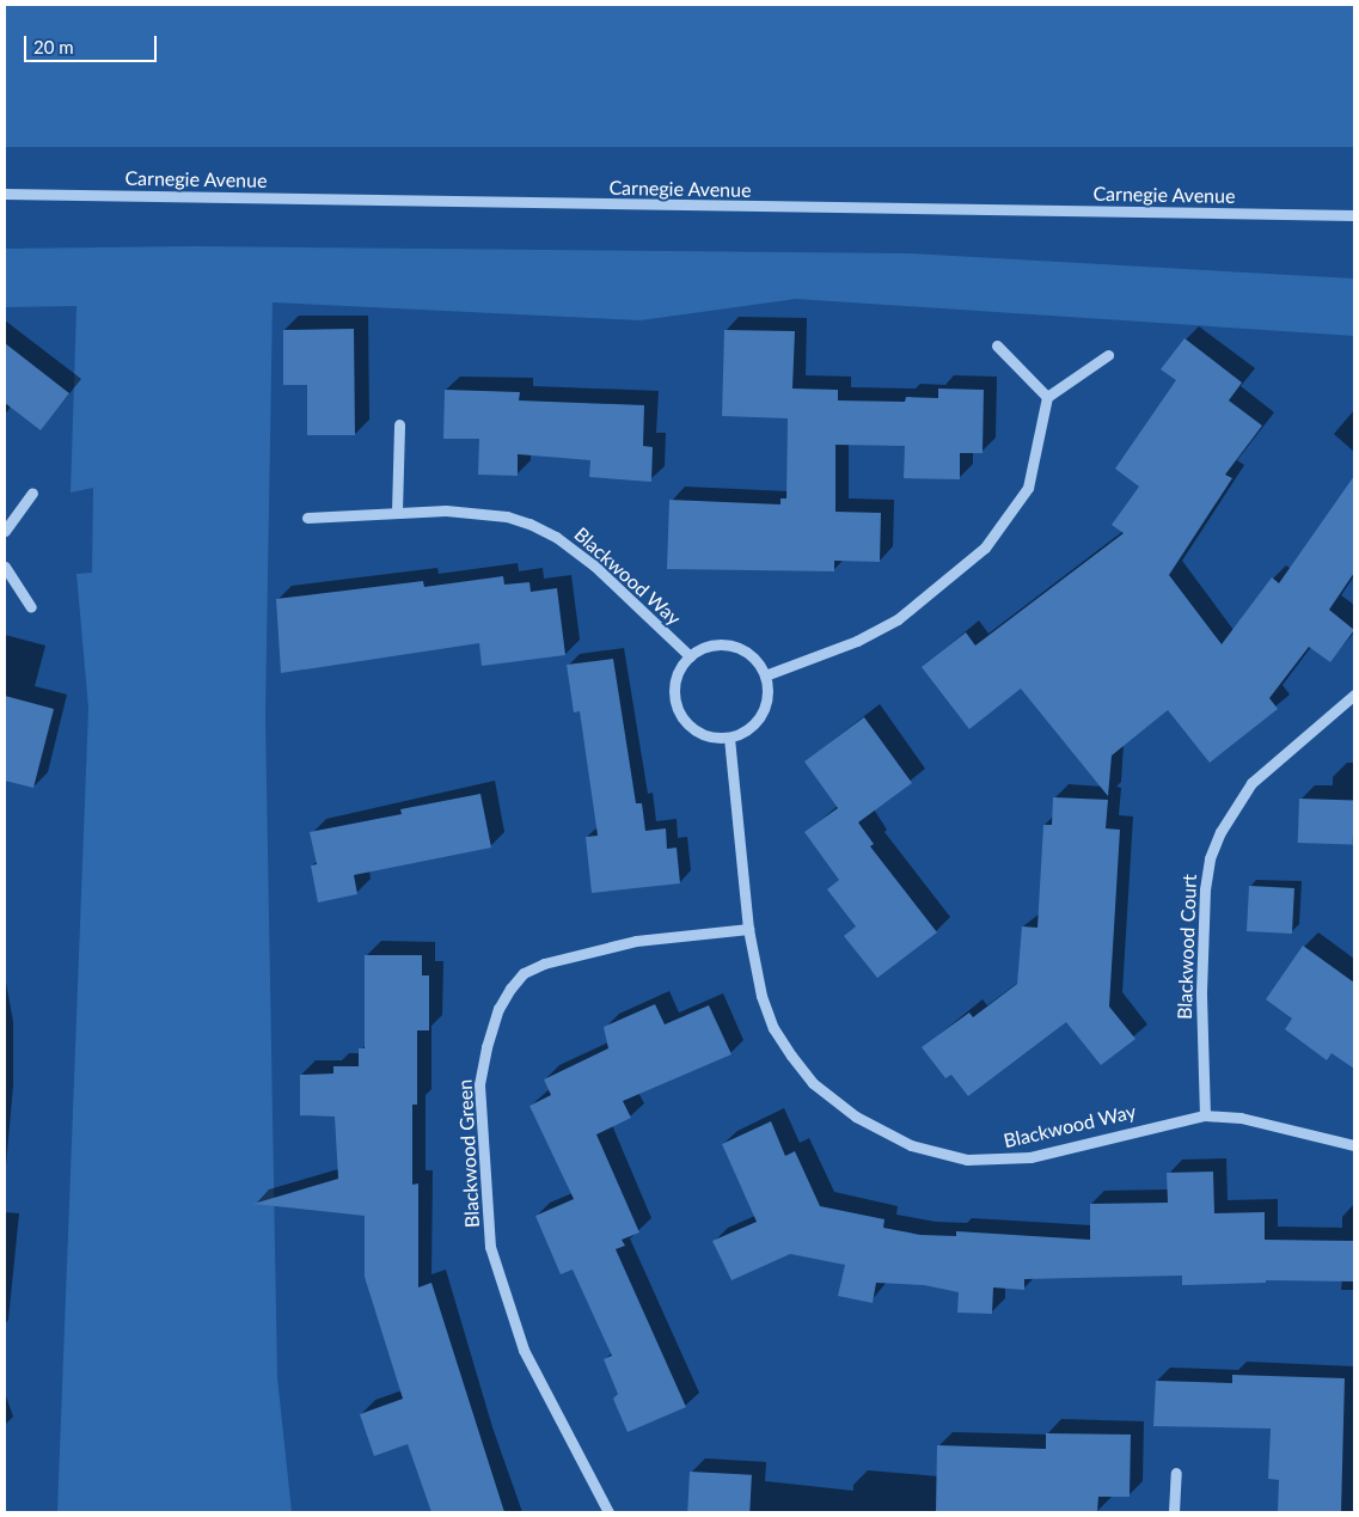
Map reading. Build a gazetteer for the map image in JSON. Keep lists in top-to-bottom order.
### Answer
{
  "streets": {
    "street": [
      "Carnegie Avenue",
      "Blackwood Way",
      "Blackwood Court",
      "Blackwood Green"
    ]
  },
  "crossings": [
    ["Blackwood Way", "Blackwood Court"],
    ["Blackwood Way", "Blackwood Green"]
  ],
  "scale_bar": "20 m"
}
